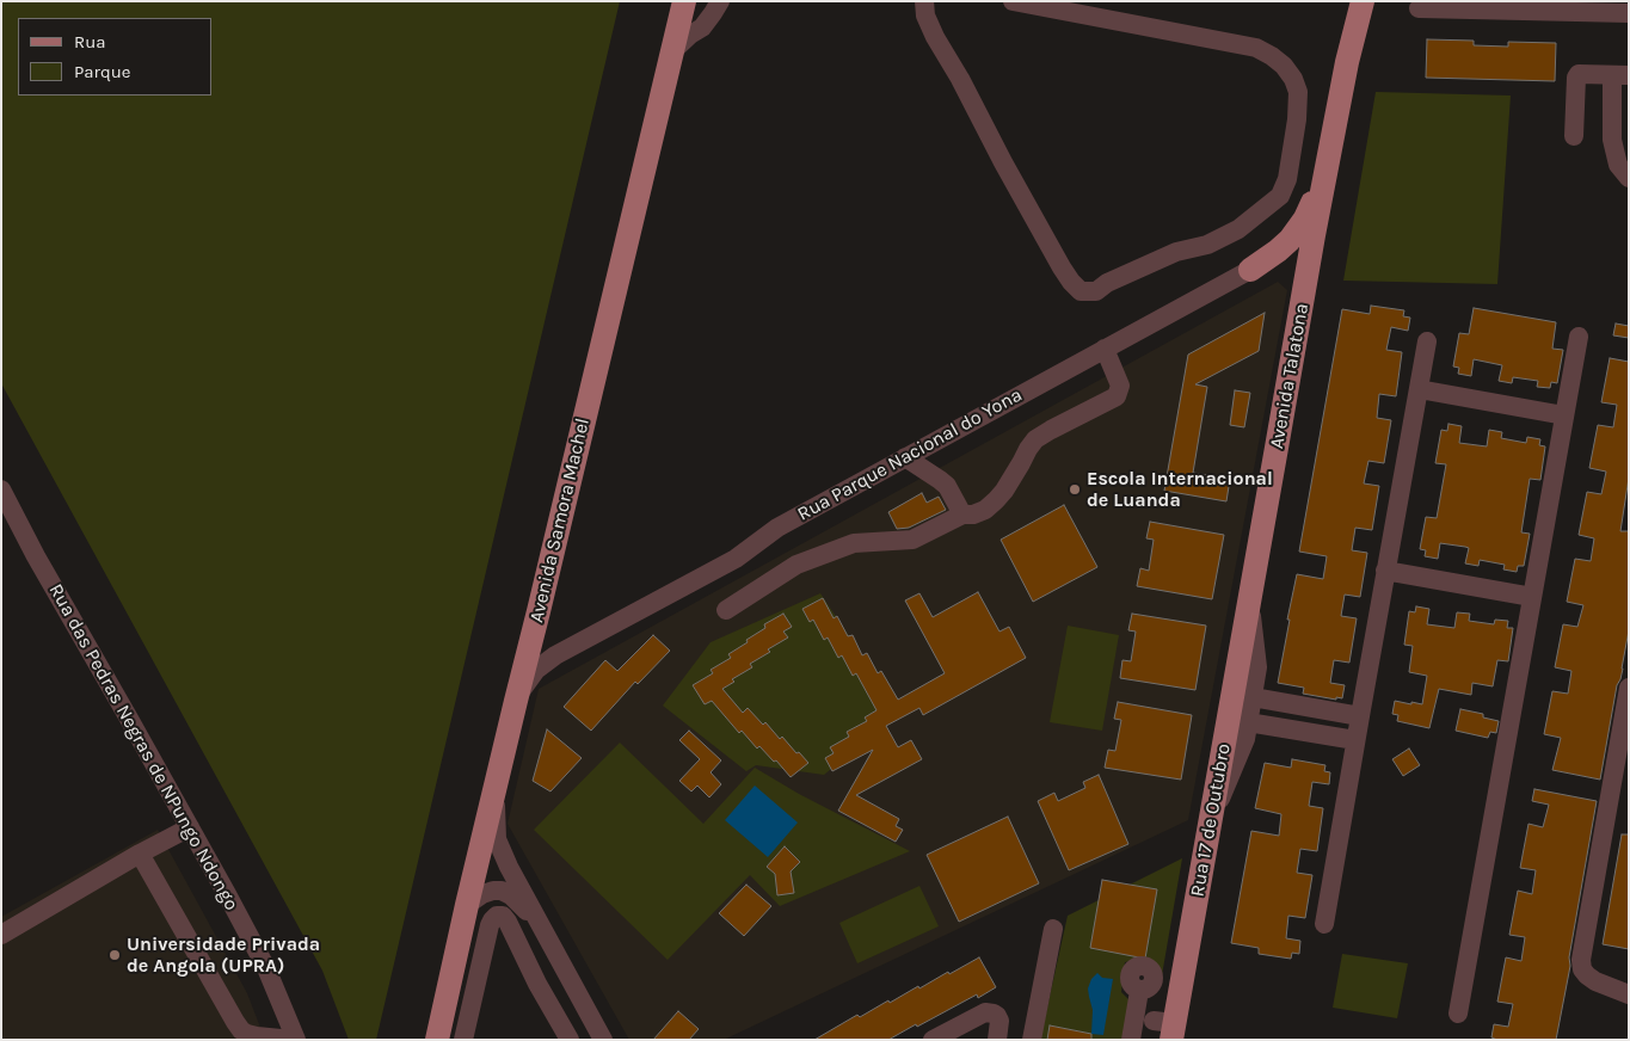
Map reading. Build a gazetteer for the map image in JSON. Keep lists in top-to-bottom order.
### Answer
{
  "streets": {
    "main road": ["Avenida Talatona", "Avenida Samora Machel", "Rua 17 de Outubro"],
    "street": ["Rua Parque Nacional do Yona", "Rua das Pedras Negras de NPungo Ndongo"]
  },
  "crossings": [
    ["Avenida Talatona", "Rua 17 de Outubro"],
    ["Rua Parque Nacional do Yona", "Avenida Samora Machel"]
  ],
  "places": ["Escola Internacional de Luanda", "Universidade Privada de Angola (UPRA)"],
  "legend": ["Rua", "Parque"]
}
